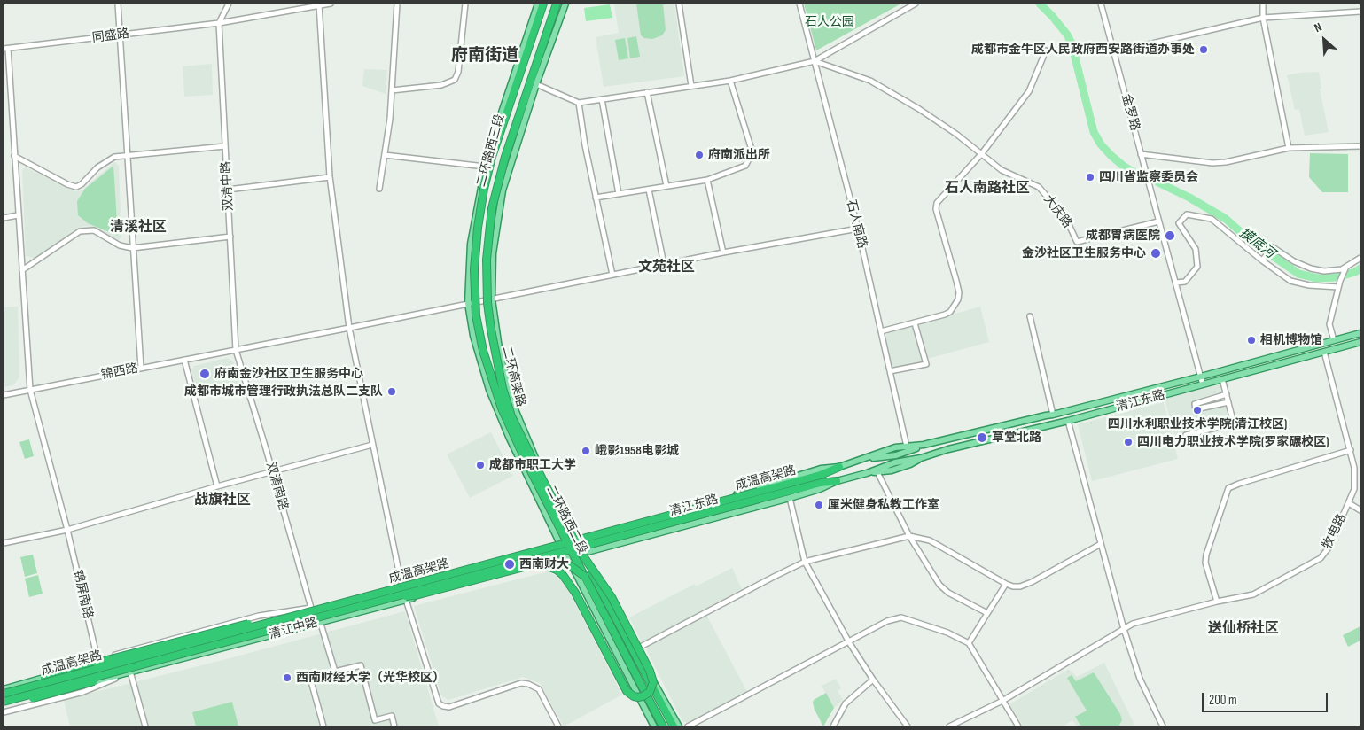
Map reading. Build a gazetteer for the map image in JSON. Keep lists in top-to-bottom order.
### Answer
{
  "streets": {
    "highway": ["二环高架路", "成温高架路"],
    "main road": [
      "二环路西三段",
      "清江东路",
      "二环路西二段",
      "清江中路"
    ],
    "street": [
      "同盛路",
      "金罗路",
      "双清中路",
      "大庆路",
      "石人南路",
      "锦西路",
      "双清南路",
      "牧电路",
      "锦屏南路"
    ]
  },
  "crossings": [
    ["同盛路", "双清中路"],
    ["同盛路", "锦屏南路"],
    ["金罗路", "大庆路"],
    ["二环路西三段", "锦西路"],
    ["二环路西三段", "二环路西二段"],
    ["双清中路", "锦西路"],
    ["双清中路", "双清南路"],
    ["大庆路", "石人南路"],
    ["石人南路", "锦西路"],
    ["石人南路", "清江东路"],
    ["锦西路", "双清南路"],
    ["锦西路", "二环路西二段"],
    ["锦西路", "锦屏南路"],
    ["二环高架路", "清江东路"],
    ["二环高架路", "二环路西二段"],
    ["二环高架路", "清江中路"],
    ["清江东路", "成温高架路"],
    ["清江东路", "二环路西二段"],
    ["清江东路", "牧电路"],
    ["清江东路", "清江中路"],
    ["成温高架路", "清江中路"],
    ["双清南路", "清江中路"],
    ["二环路西二段", "清江中路"],
    ["锦屏南路", "清江中路"]
  ],
  "districts": [
    "府南街道",
    "石人南路社区",
    "清溪社区",
    "文苑社区",
    "战旗社区",
    "送仙桥社区"
  ],
  "water": ["摸底河"],
  "parks": ["石人公园"],
  "places": [
    "成都市金牛区人民政府西安路街道办事处",
    "府南派出所",
    "四川省监察委员会",
    "成都胃病医院",
    "金沙社区卫生服务中心",
    "相机博物馆",
    "府南金沙社区卫生服务中心",
    "成都市城市管理行政执法总队二支队",
    "四川水利职业技术学院(清江校区)",
    "草堂北路",
    "四川电力职业技术学院(罗家碾校区)",
    "峨影1958电影城",
    "成都市职工大学",
    "厘米健身私教工作室",
    "西南财大",
    "西南财经大学（光华校区）"
  ],
  "scale_bar": "200 m",
  "north": "top left"
}
